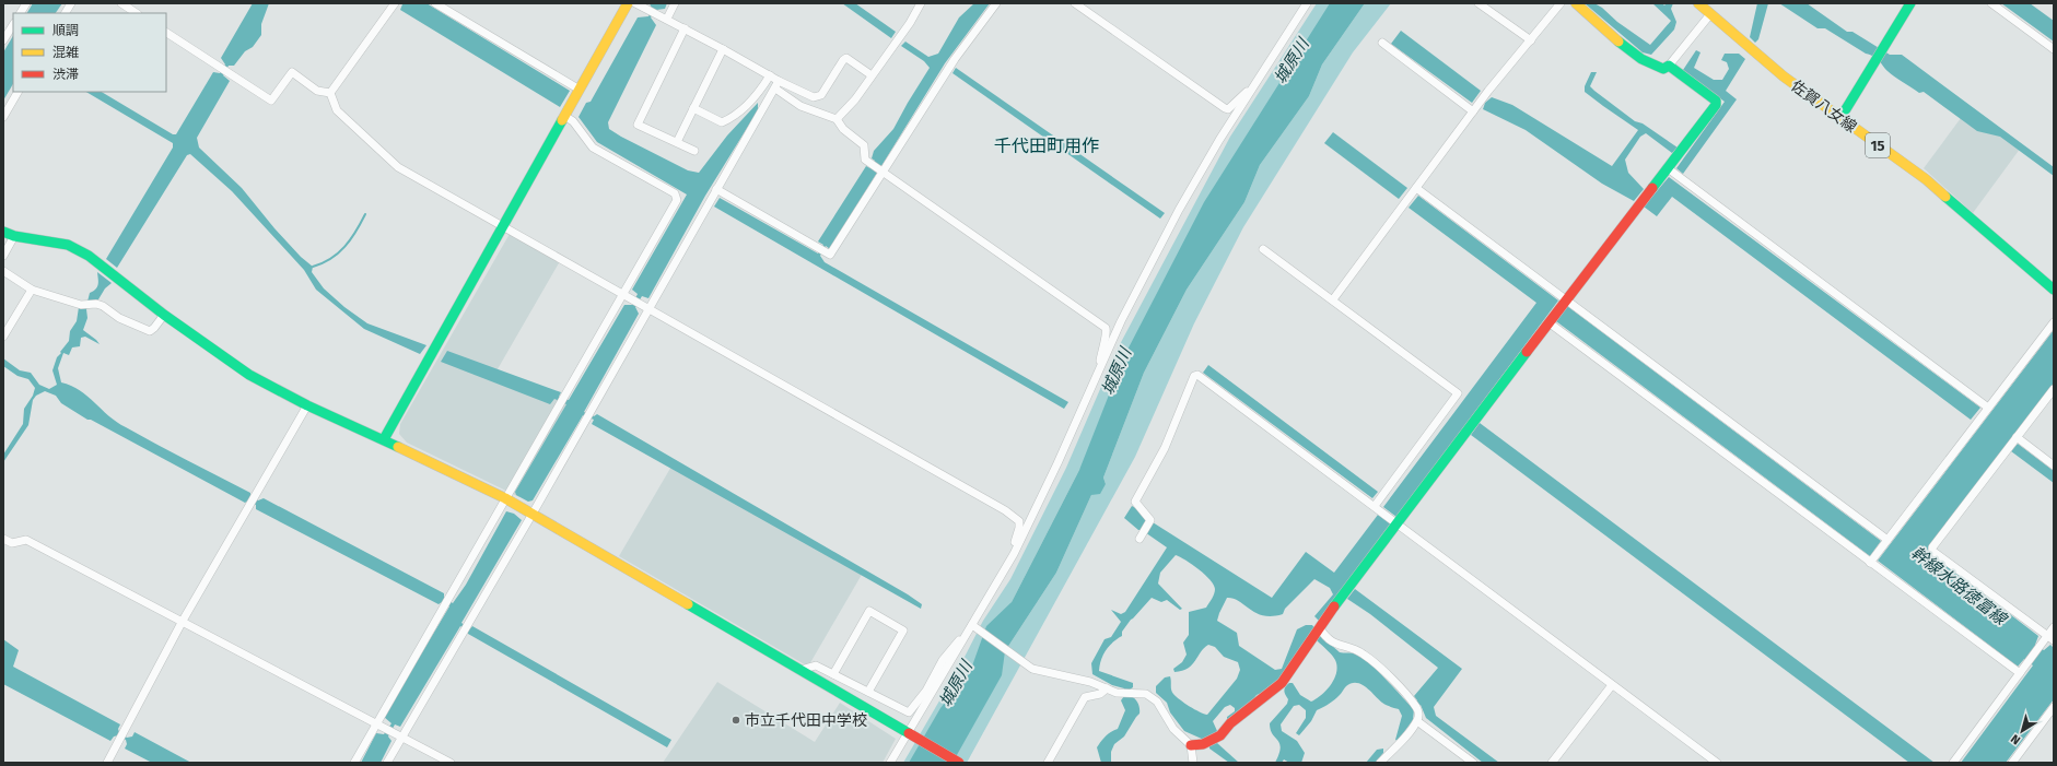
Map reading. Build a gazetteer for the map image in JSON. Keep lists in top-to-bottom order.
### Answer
{
  "streets": {
    "street": ["佐賀八女線", "15"]
  },
  "districts": ["千代田町用作"],
  "water": ["城原川", "幹線水路徳富線"],
  "places": ["市立千代田中学校"],
  "legend": ["順調", "混雑", "渋滞"],
  "north": "bottom left"
}
